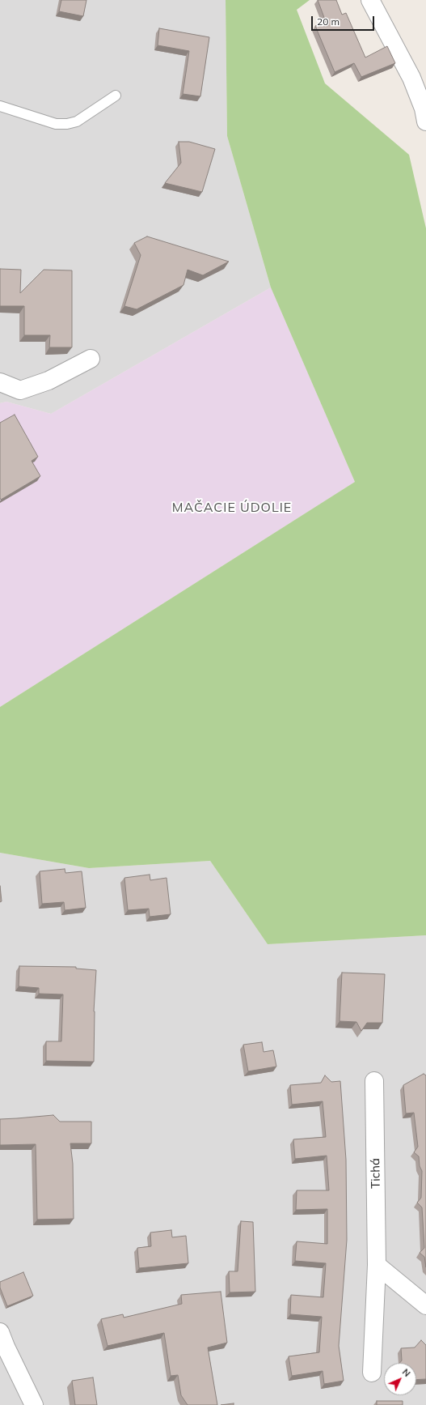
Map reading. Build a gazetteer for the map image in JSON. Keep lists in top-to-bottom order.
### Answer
{
  "streets": {
    "street": ["Tichá"]
  },
  "districts": ["MAČACIE ÚDOLIE"],
  "scale_bar": "20 m",
  "north": "top right"
}
